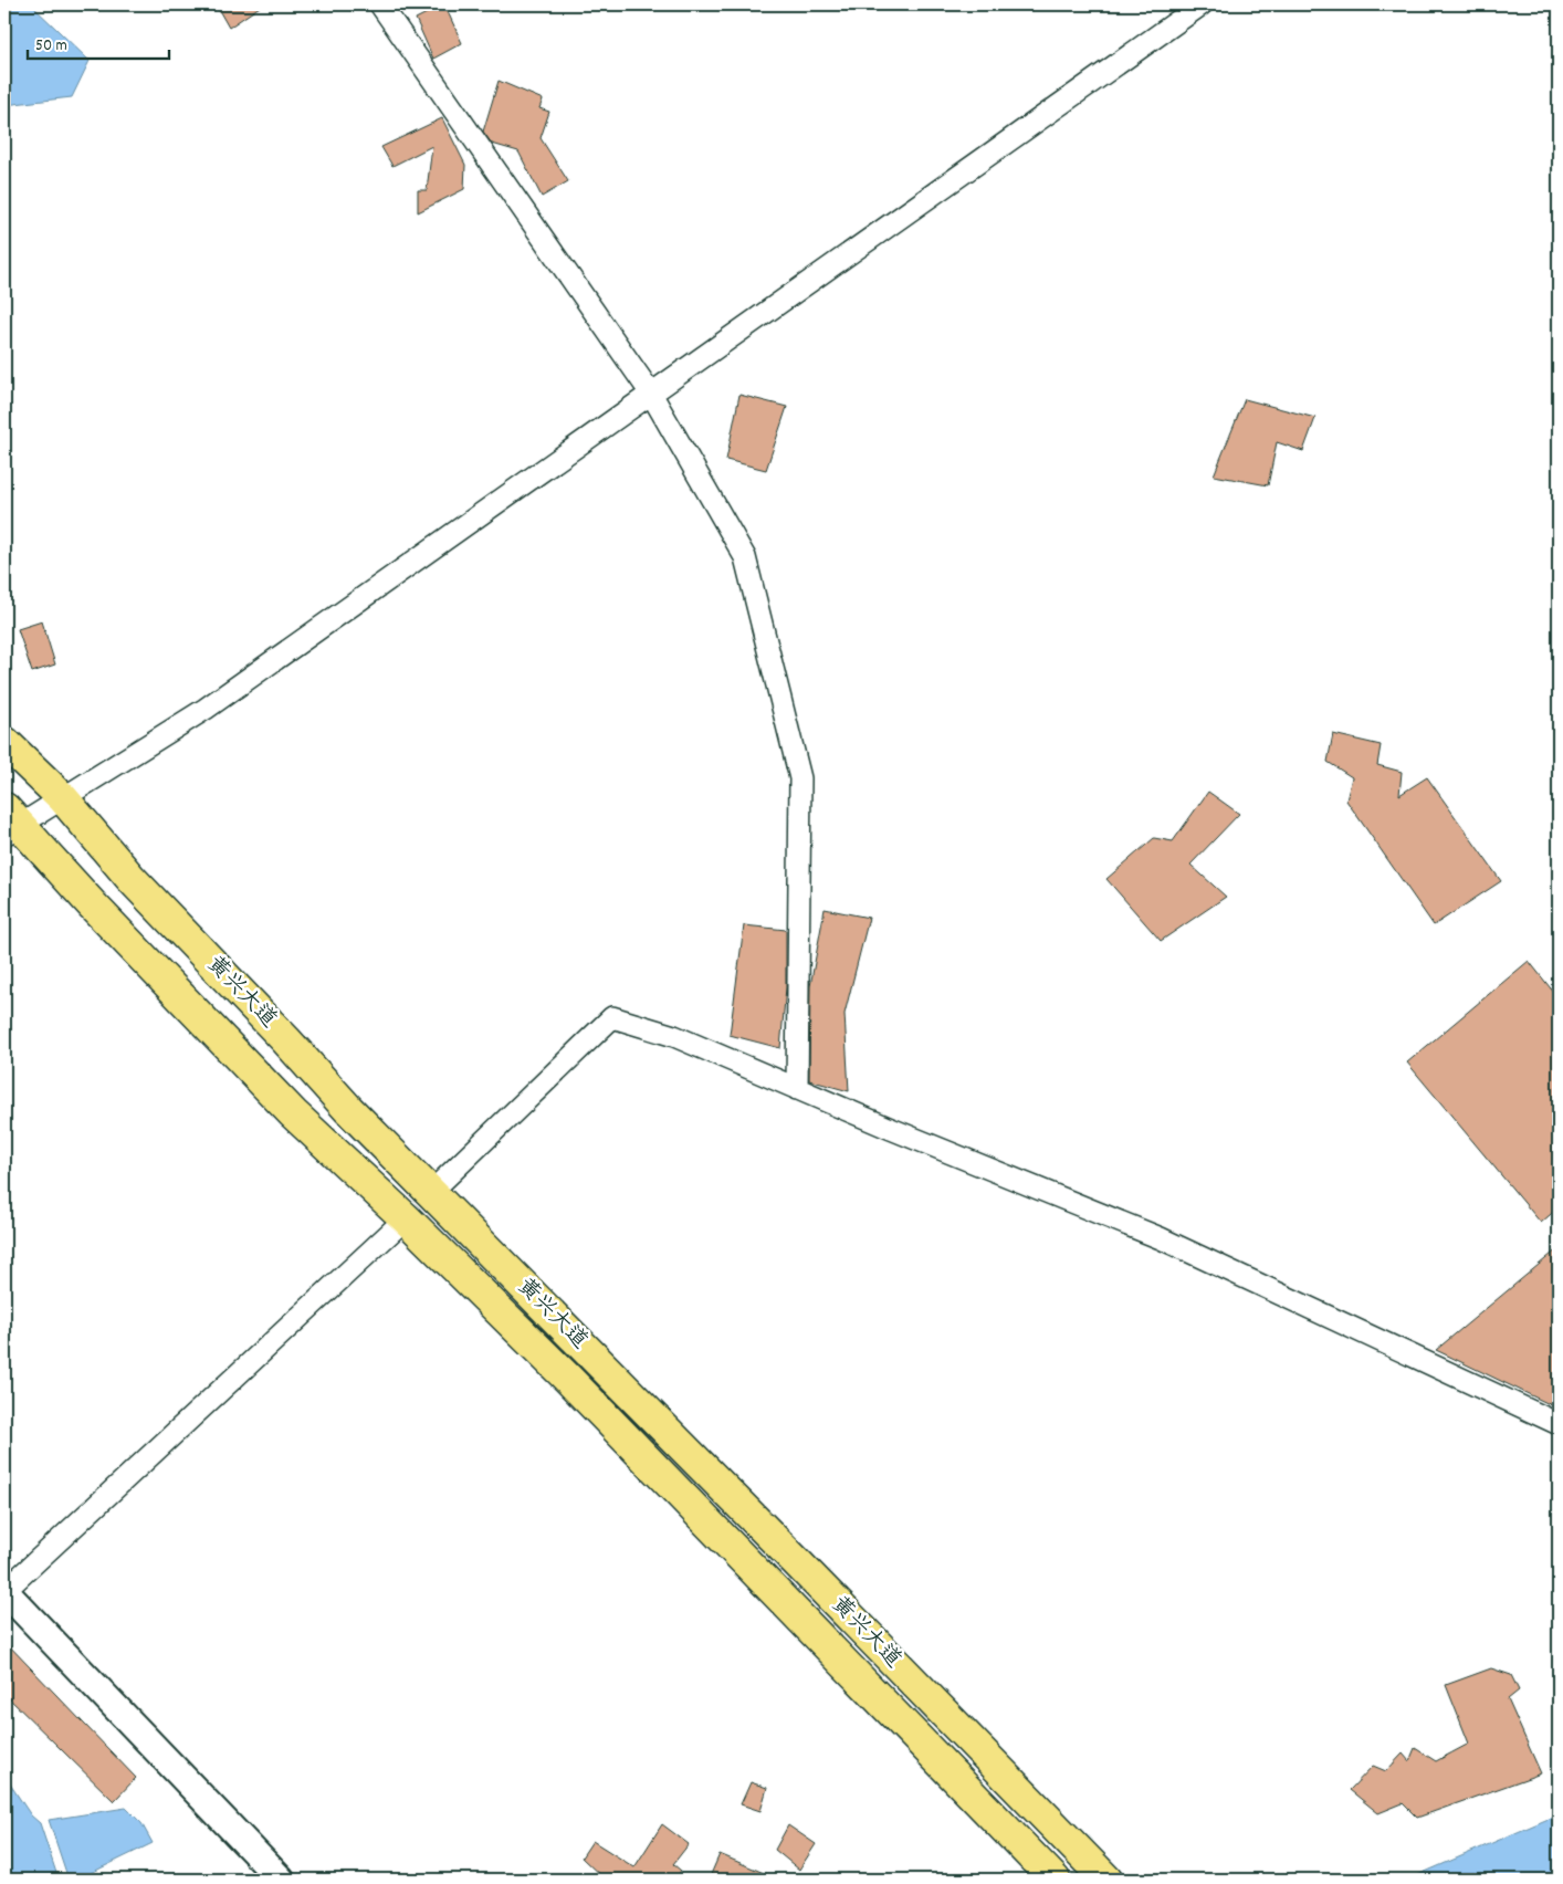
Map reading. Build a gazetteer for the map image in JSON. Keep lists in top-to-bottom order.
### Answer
{
  "streets": {
    "highway": ["黄兴大道"]
  },
  "scale_bar": "50 m"
}
